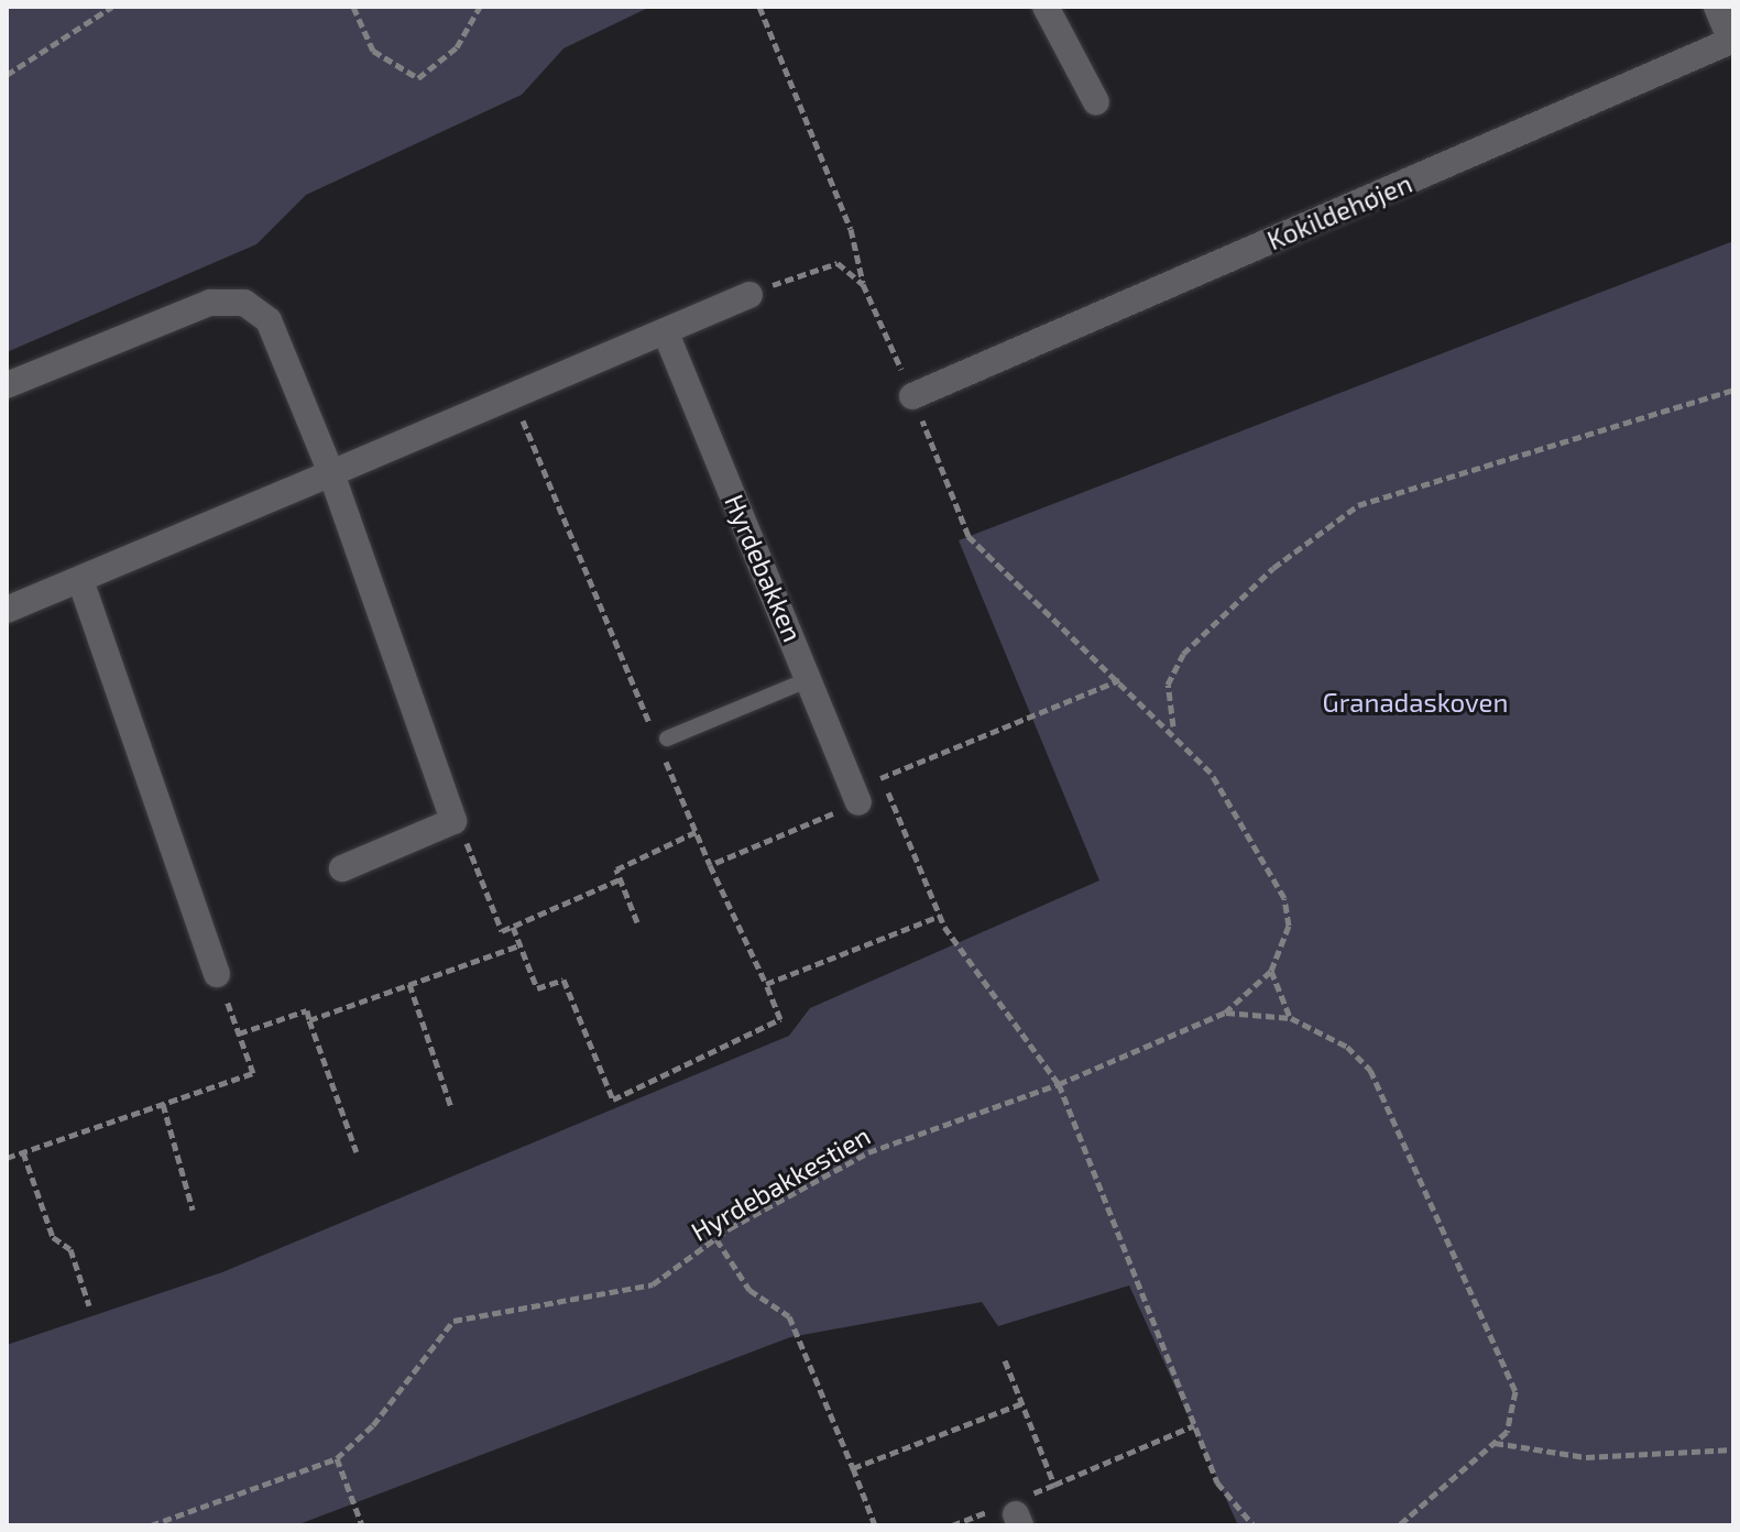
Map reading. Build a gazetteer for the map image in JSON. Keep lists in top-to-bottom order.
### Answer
{
  "streets": {
    "street": ["Kokildehøjen", "Hyrdebakken"],
    "path": ["Hyrdebakkestien"]
  },
  "parks": ["Granadaskoven"]
}
